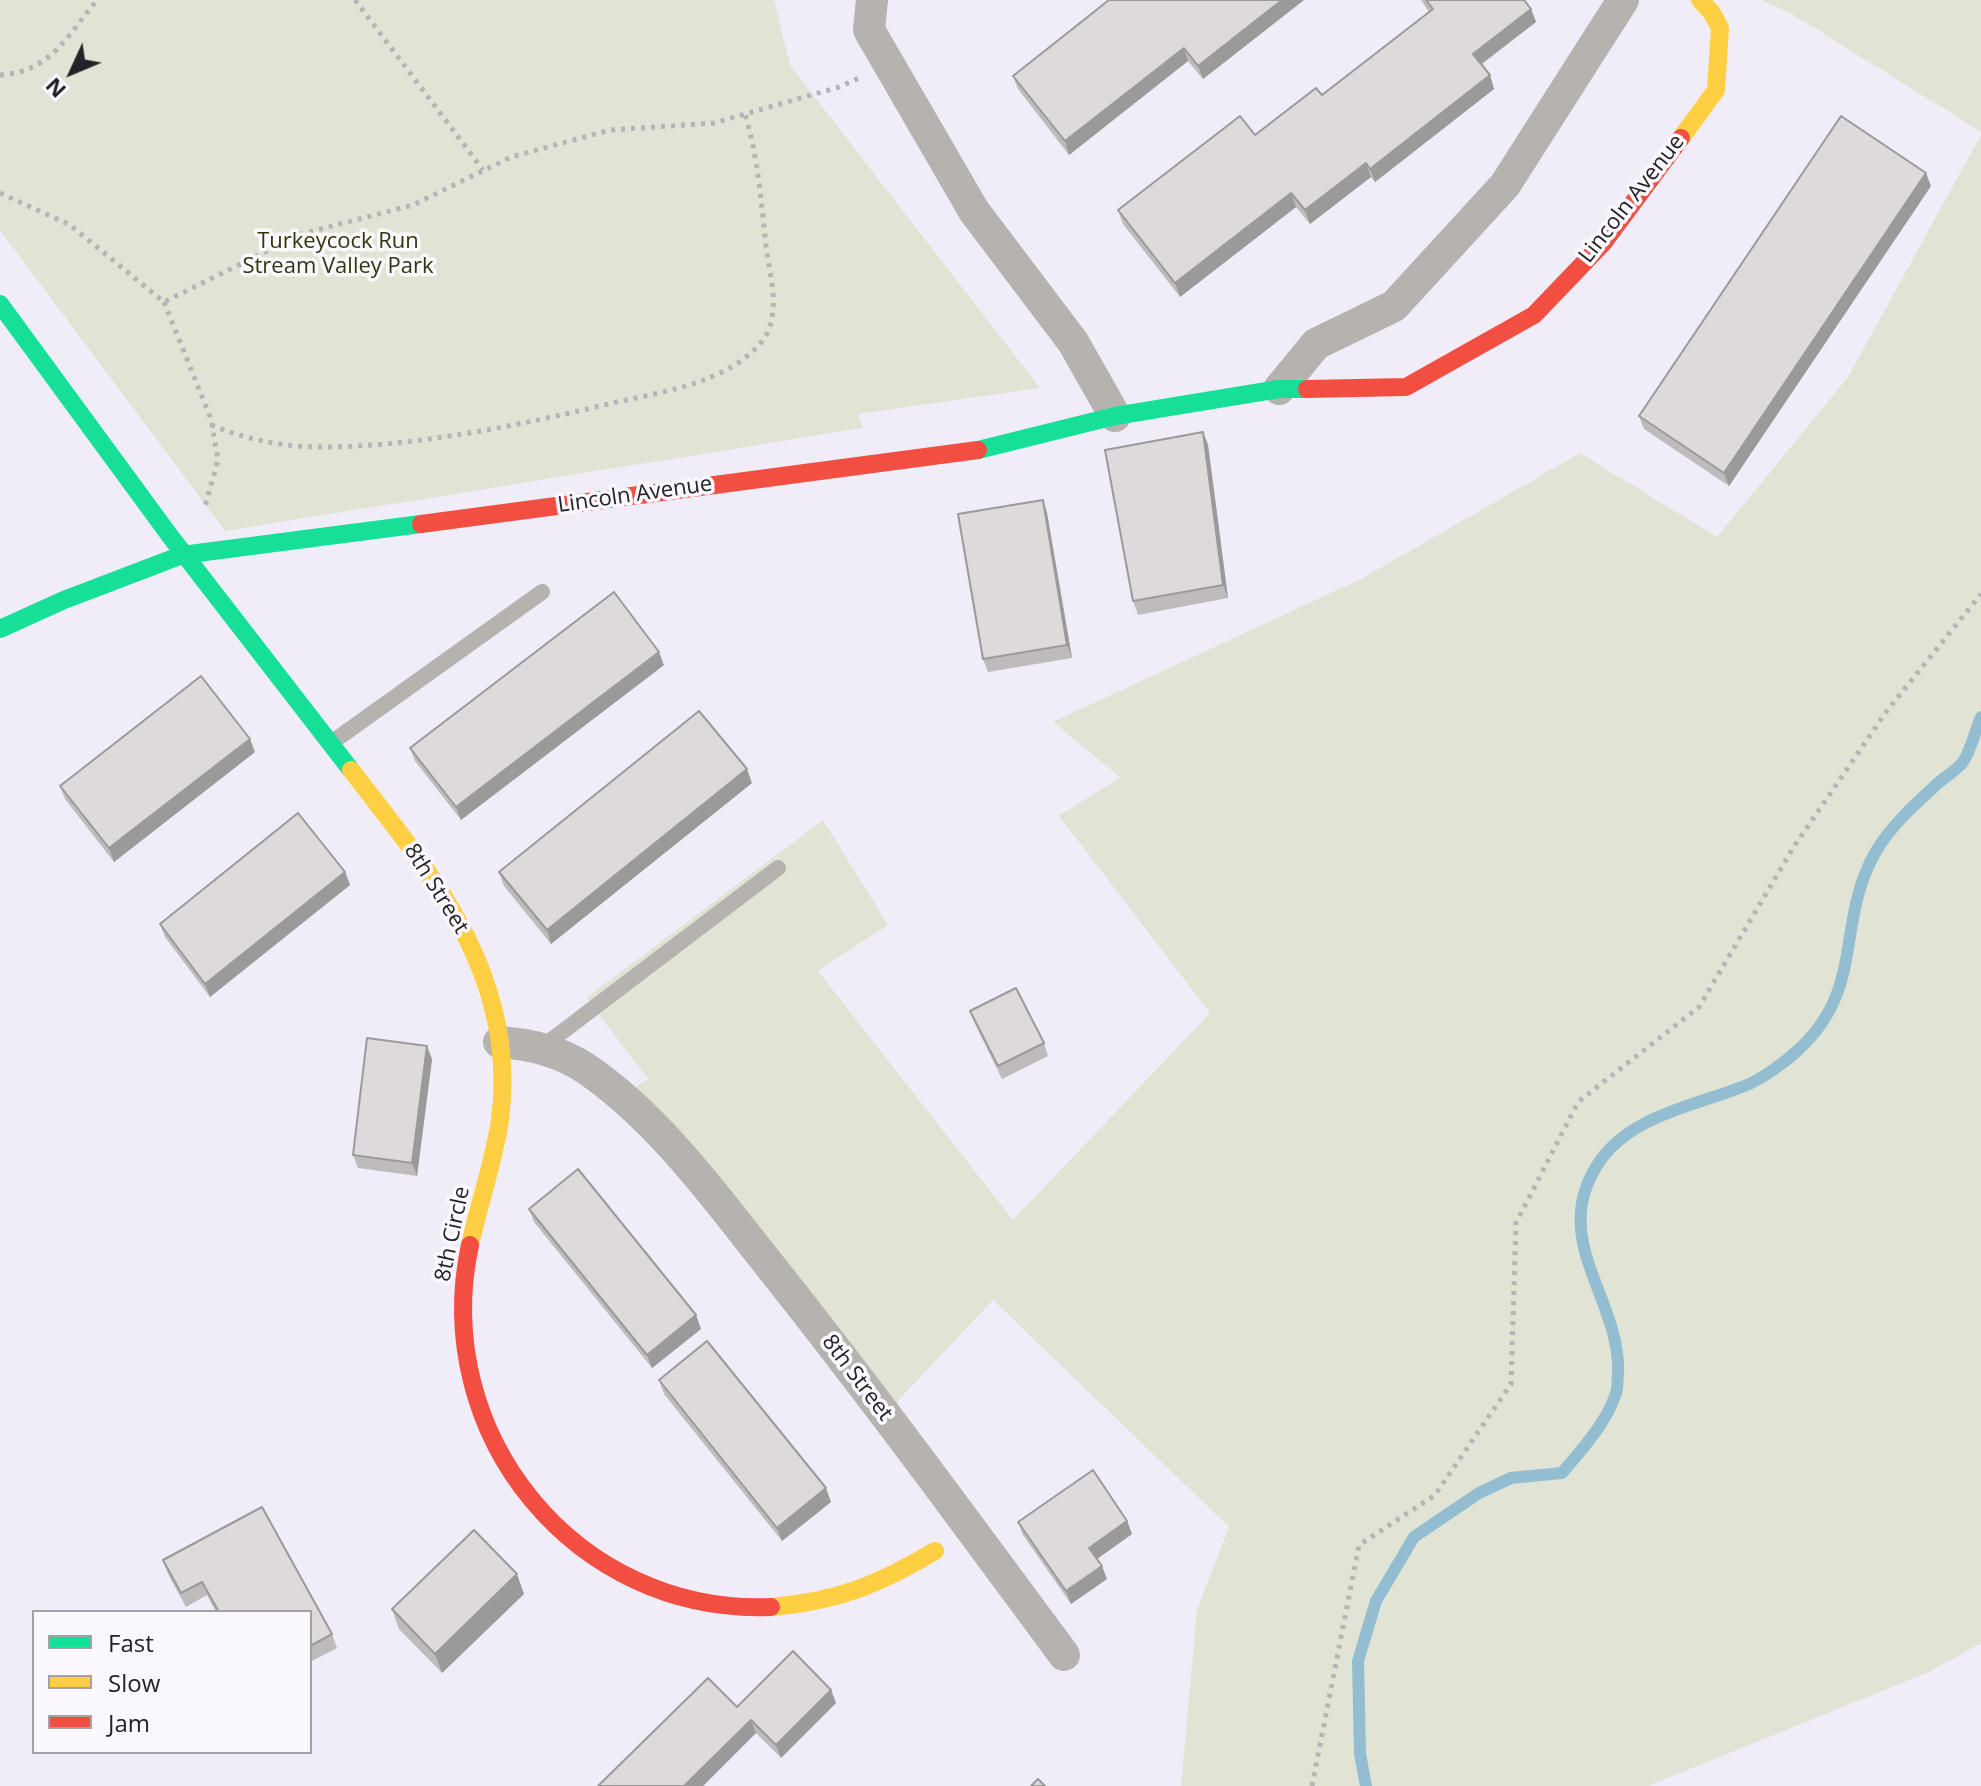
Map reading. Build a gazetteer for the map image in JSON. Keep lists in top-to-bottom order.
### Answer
{
  "streets": {
    "street": ["Lincoln Avenue", "8th Street", "8th Circle"]
  },
  "crossings": [
    ["Lincoln Avenue", "8th Street"],
    ["8th Street", "8th Circle"]
  ],
  "parks": ["Turkeycock Run Stream Valley Park"],
  "legend": ["Fast", "Slow", "Jam"],
  "north": "bottom left"
}
